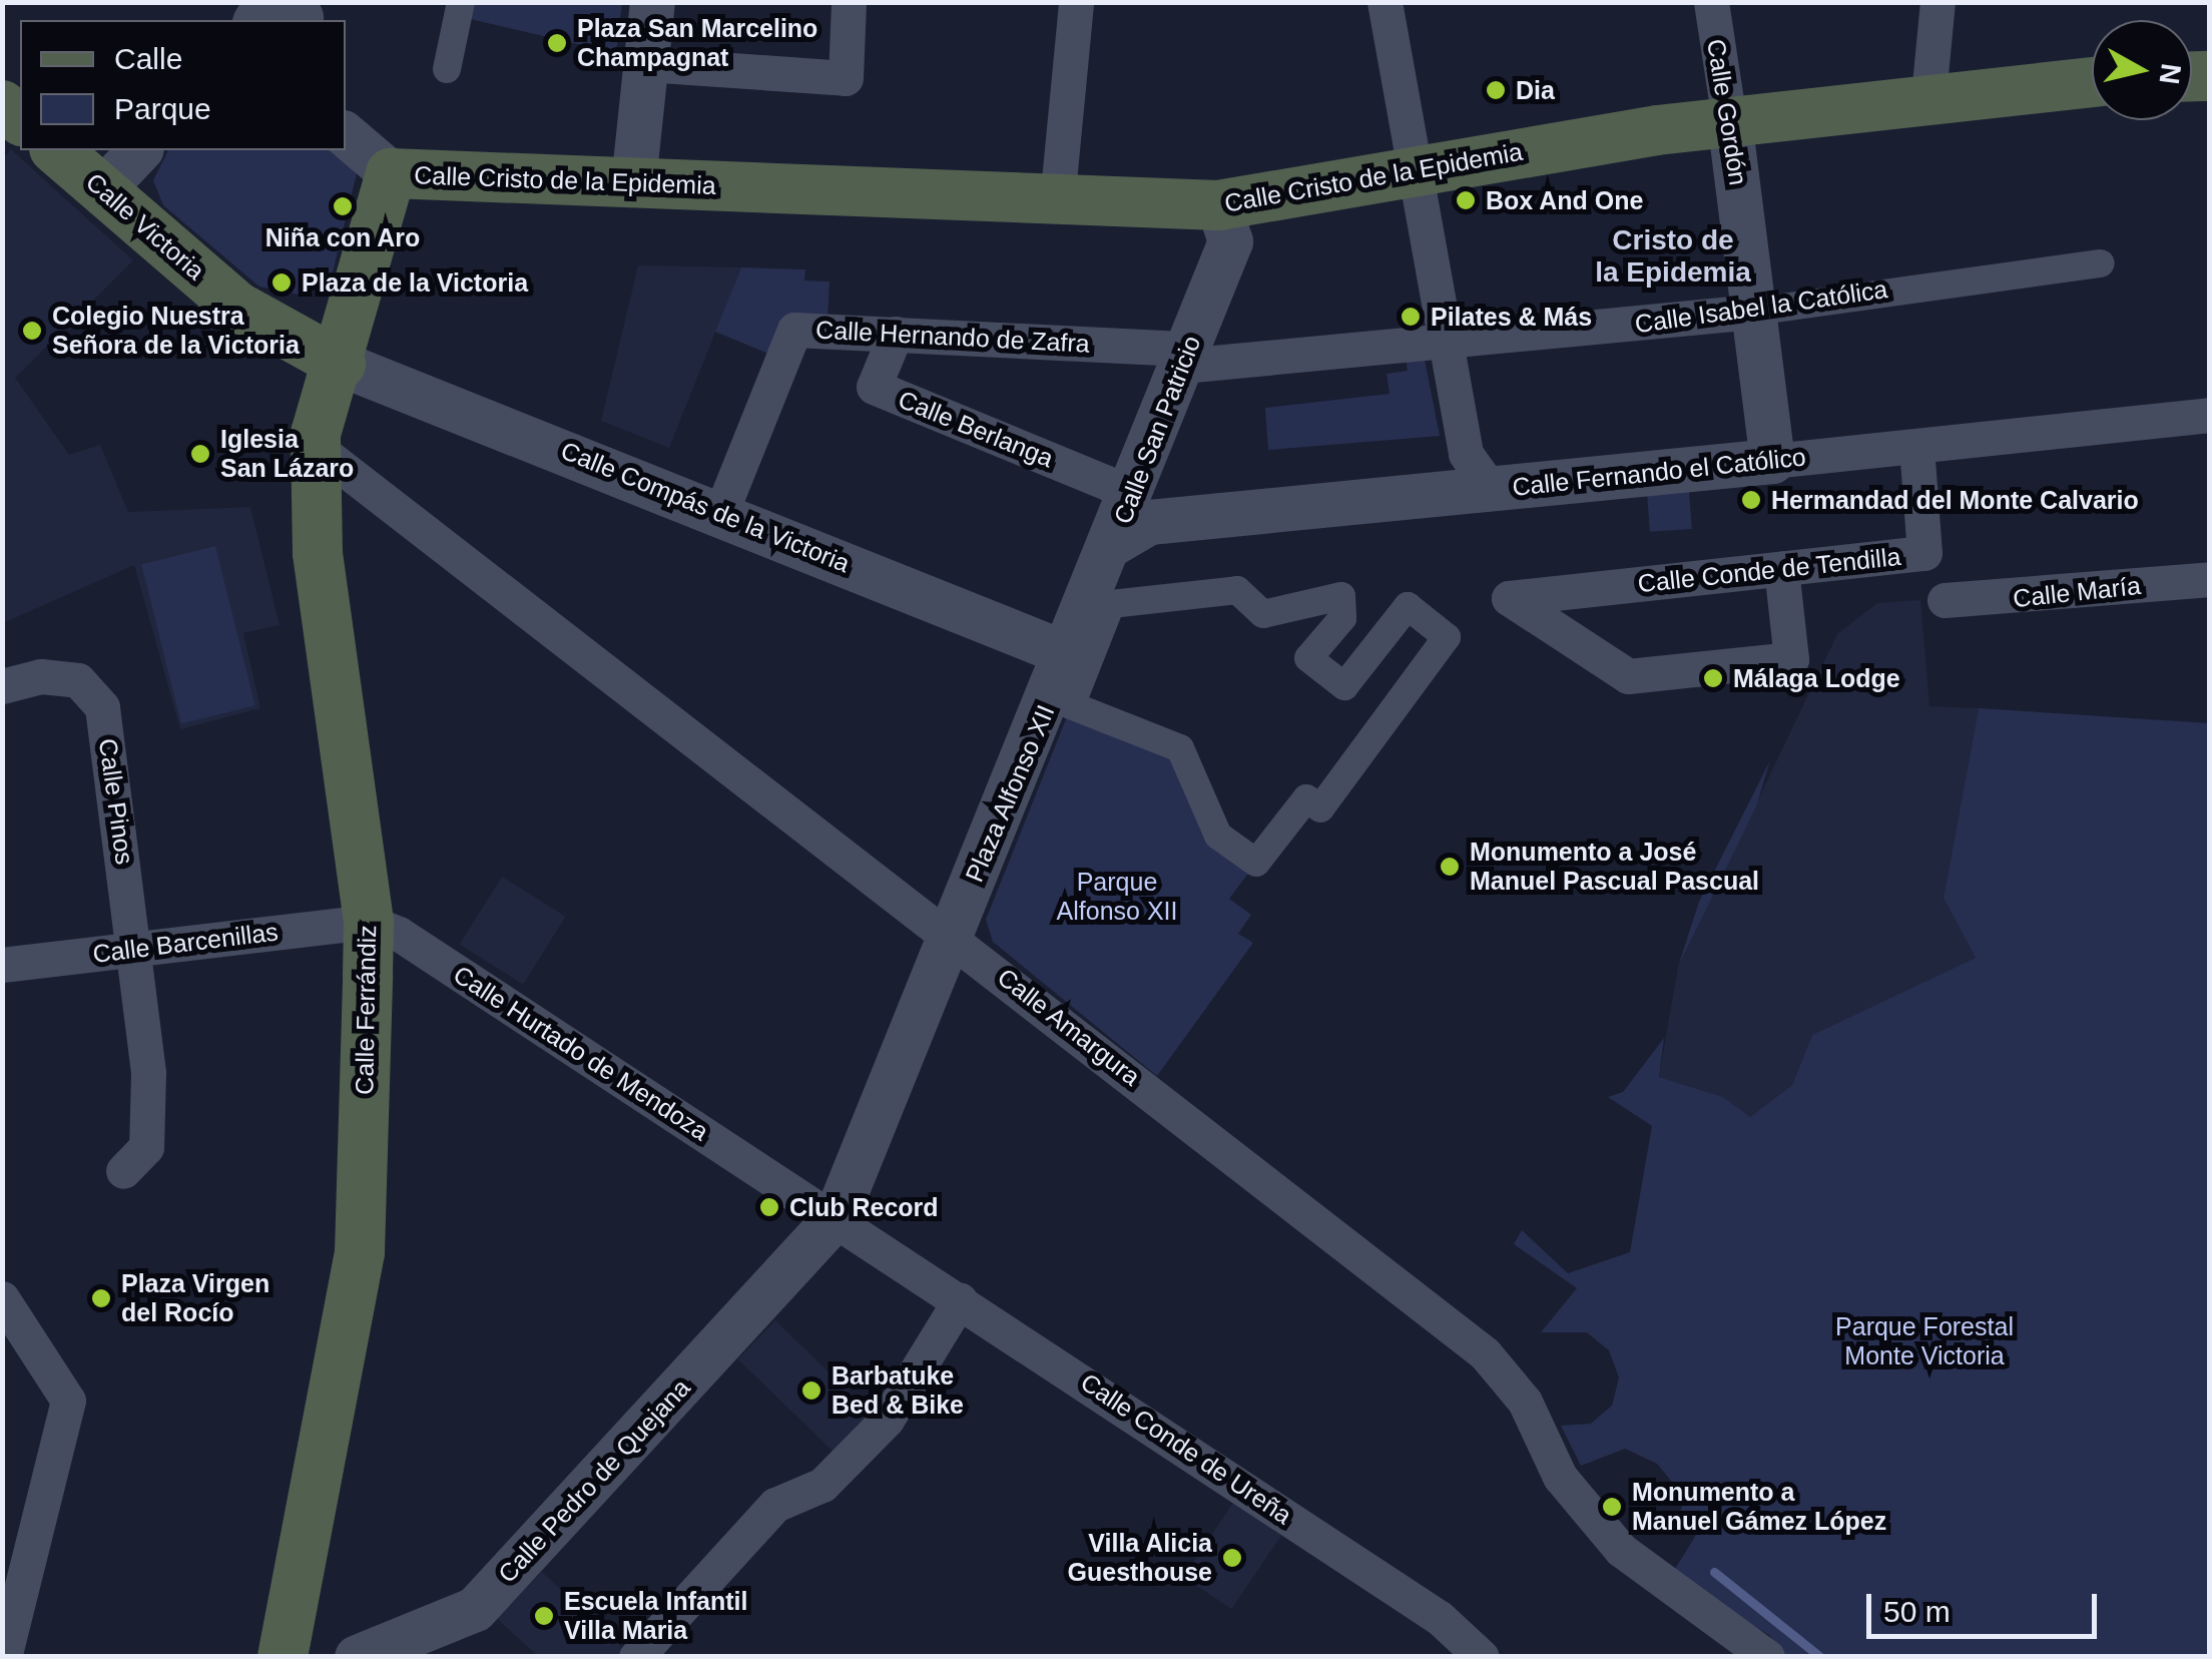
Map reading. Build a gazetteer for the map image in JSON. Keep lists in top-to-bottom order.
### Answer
{
  "streets": {
    "main road": ["Calle Cristo de la Epidemia", "Calle Victoria", "Calle Ferrándiz"],
    "street": [
      "Calle Gordón",
      "Calle Isabel la Católica",
      "Calle Hernando de Zafra",
      "Calle Berlanga",
      "Calle San Patricio",
      "Calle Fernando el Católico",
      "Calle Compás de la Victoria",
      "Calle Conde de Tendilla",
      "Calle María",
      "Plaza Alfonso XII",
      "Calle Pinos",
      "Calle Barcenillas",
      "Calle Amargura",
      "Calle Hurtado de Mendoza",
      "Calle Conde de Ureña",
      "Calle Pedro de Quejana"
    ]
  },
  "crossings": [
    ["Calle Gordón", "Calle Cristo de la Epidemia"],
    ["Calle Gordón", "Calle Isabel la Católica"],
    ["Calle Gordón", "Calle Fernando el Católico"],
    ["Calle Cristo de la Epidemia", "Calle San Patricio"],
    ["Calle Victoria", "Calle Compás de la Victoria"],
    ["Calle Victoria", "Calle Ferrándiz"],
    ["Calle Isabel la Católica", "Calle Hernando de Zafra"],
    ["Calle Isabel la Católica", "Calle San Patricio"],
    ["Calle Hernando de Zafra", "Calle Berlanga"],
    ["Calle Hernando de Zafra", "Calle San Patricio"],
    ["Calle Hernando de Zafra", "Calle Compás de la Victoria"],
    ["Calle Berlanga", "Calle San Patricio"],
    ["Calle San Patricio", "Calle Fernando el Católico"],
    ["Calle San Patricio", "Calle Compás de la Victoria"],
    ["Calle San Patricio", "Plaza Alfonso XII"],
    ["Calle Fernando el Católico", "Calle Conde de Tendilla"],
    ["Calle Compás de la Victoria", "Plaza Alfonso XII"],
    ["Calle Compás de la Victoria", "Calle Ferrándiz"],
    ["Plaza Alfonso XII", "Calle Amargura"],
    ["Plaza Alfonso XII", "Calle Pedro de Quejana"],
    ["Calle Pinos", "Calle Barcenillas"],
    ["Calle Barcenillas", "Calle Ferrándiz"],
    ["Calle Barcenillas", "Calle Hurtado de Mendoza"],
    ["Calle Ferrándiz", "Calle Amargura"],
    ["Calle Ferrándiz", "Calle Hurtado de Mendoza"],
    ["Calle Hurtado de Mendoza", "Calle Conde de Ureña"],
    ["Calle Hurtado de Mendoza", "Calle Pedro de Quejana"],
    ["Calle Conde de Ureña", "Calle Pedro de Quejana"]
  ],
  "districts": ["Cristo de la Epidemia"],
  "parks": ["Parque Alfonso XII", "Parque Forestal Monte Victoria"],
  "places": [
    "Plaza San Marcelino Champagnat",
    "Dia",
    "Box And One",
    "Niña con Aro",
    "Plaza de la Victoria",
    "Pilates & Más",
    "Colegio Nuestra Señora de la Victoria",
    "Iglesia San Lázaro",
    "Hermandad del Monte Calvario",
    "Málaga Lodge",
    "Monumento a José Manuel Pascual Pascual",
    "Club Record",
    "Plaza Virgen del Rocío",
    "Barbatuke Bed & Bike",
    "Monumento a Manuel Gámez López",
    "Villa Alicia Guesthouse",
    "Escuela Infantil Villa Maria"
  ],
  "legend": ["Calle", "Parque"],
  "scale_bar": "50 m",
  "north": "right"
}
